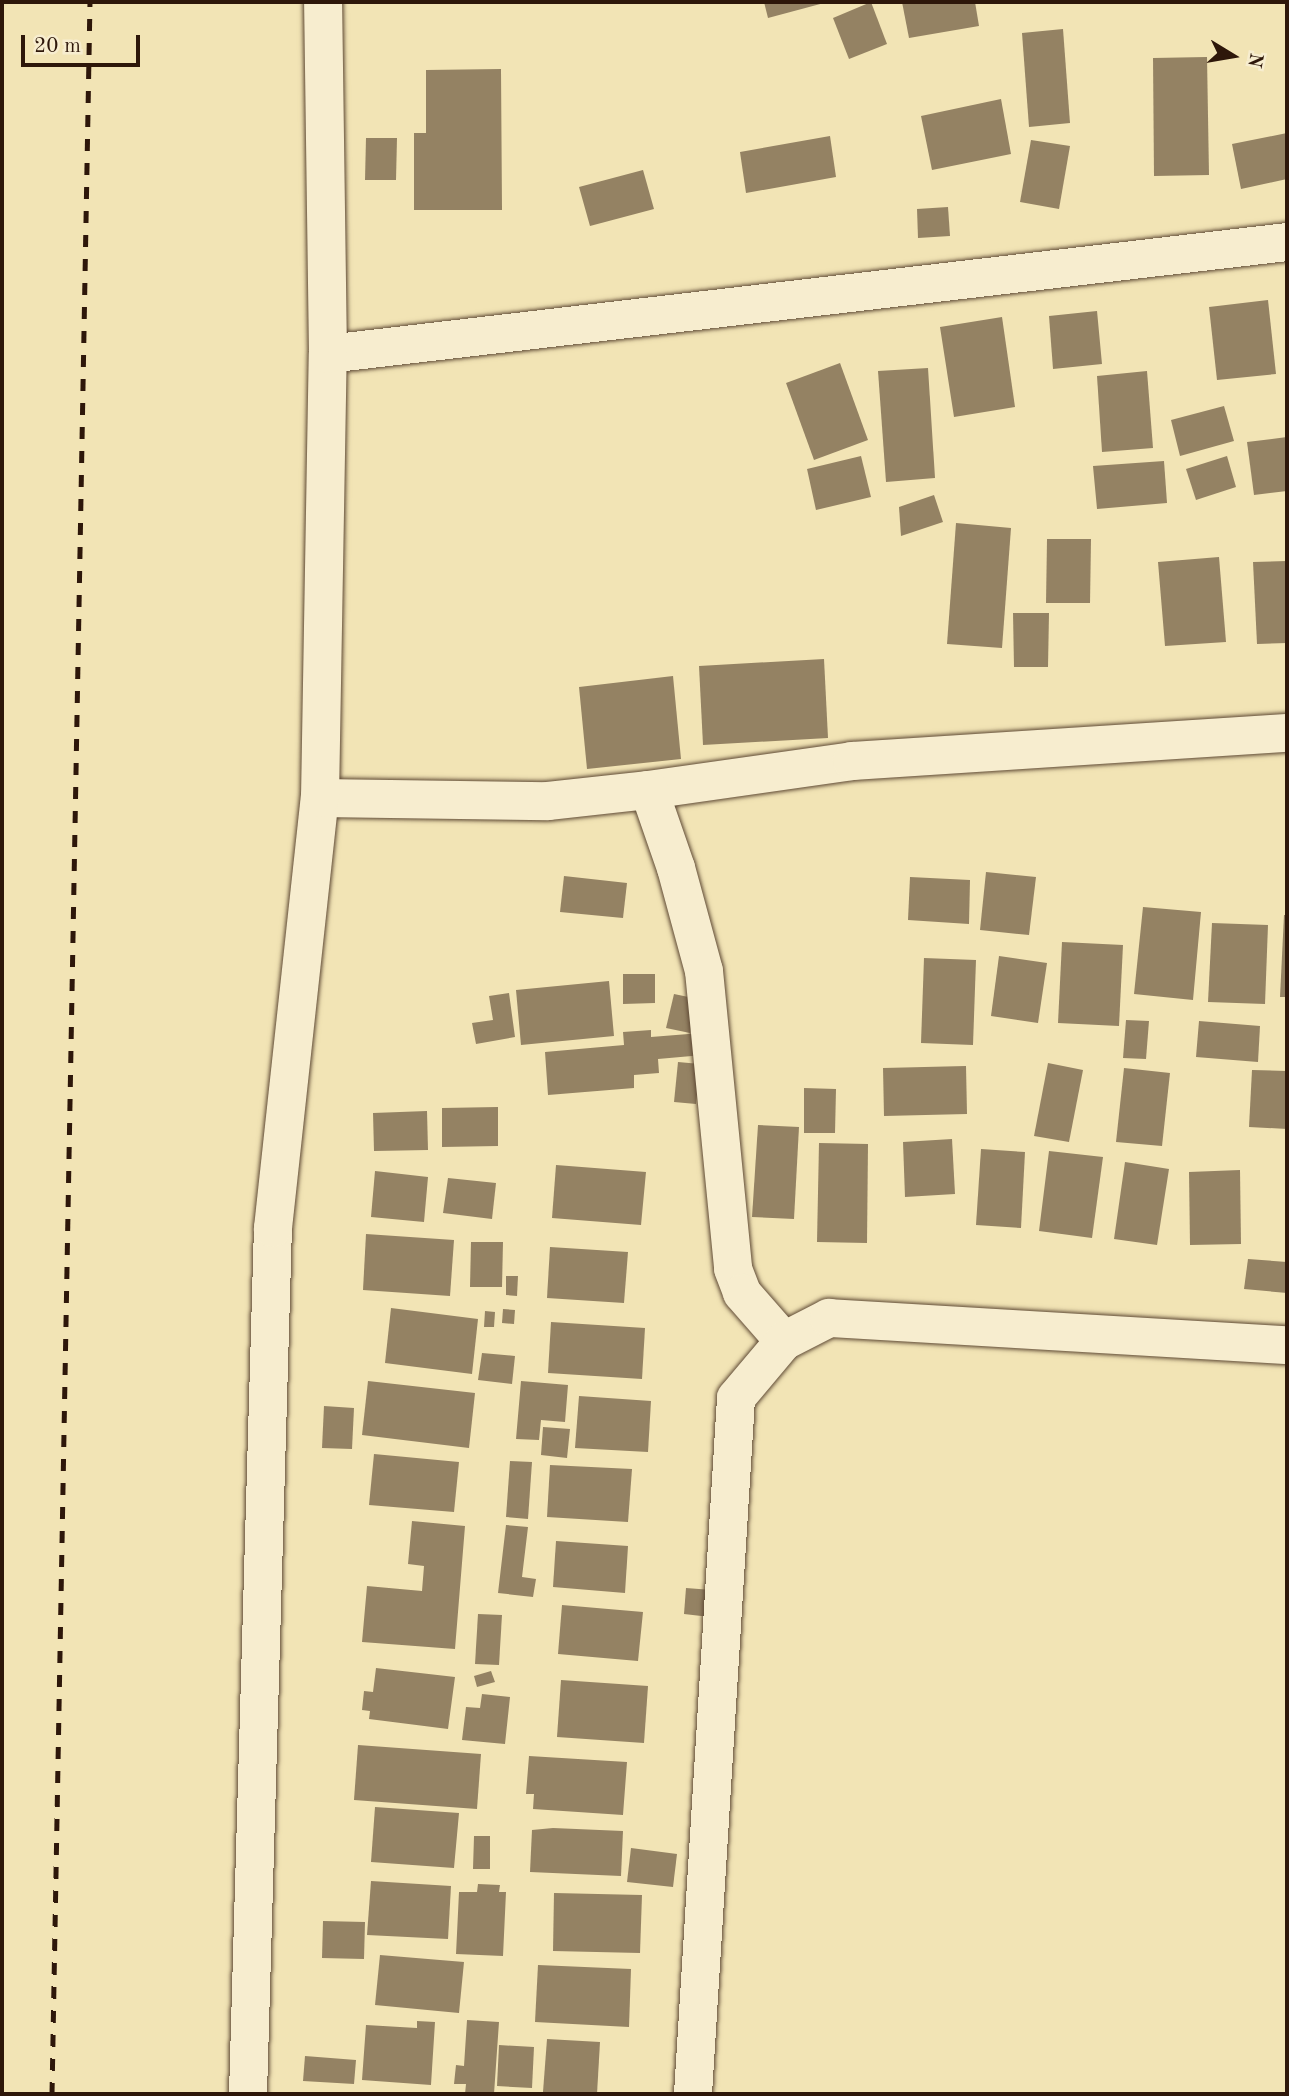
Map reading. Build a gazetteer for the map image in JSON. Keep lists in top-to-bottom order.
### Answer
{
  "scale_bar": "20 m",
  "north": "right"
}
